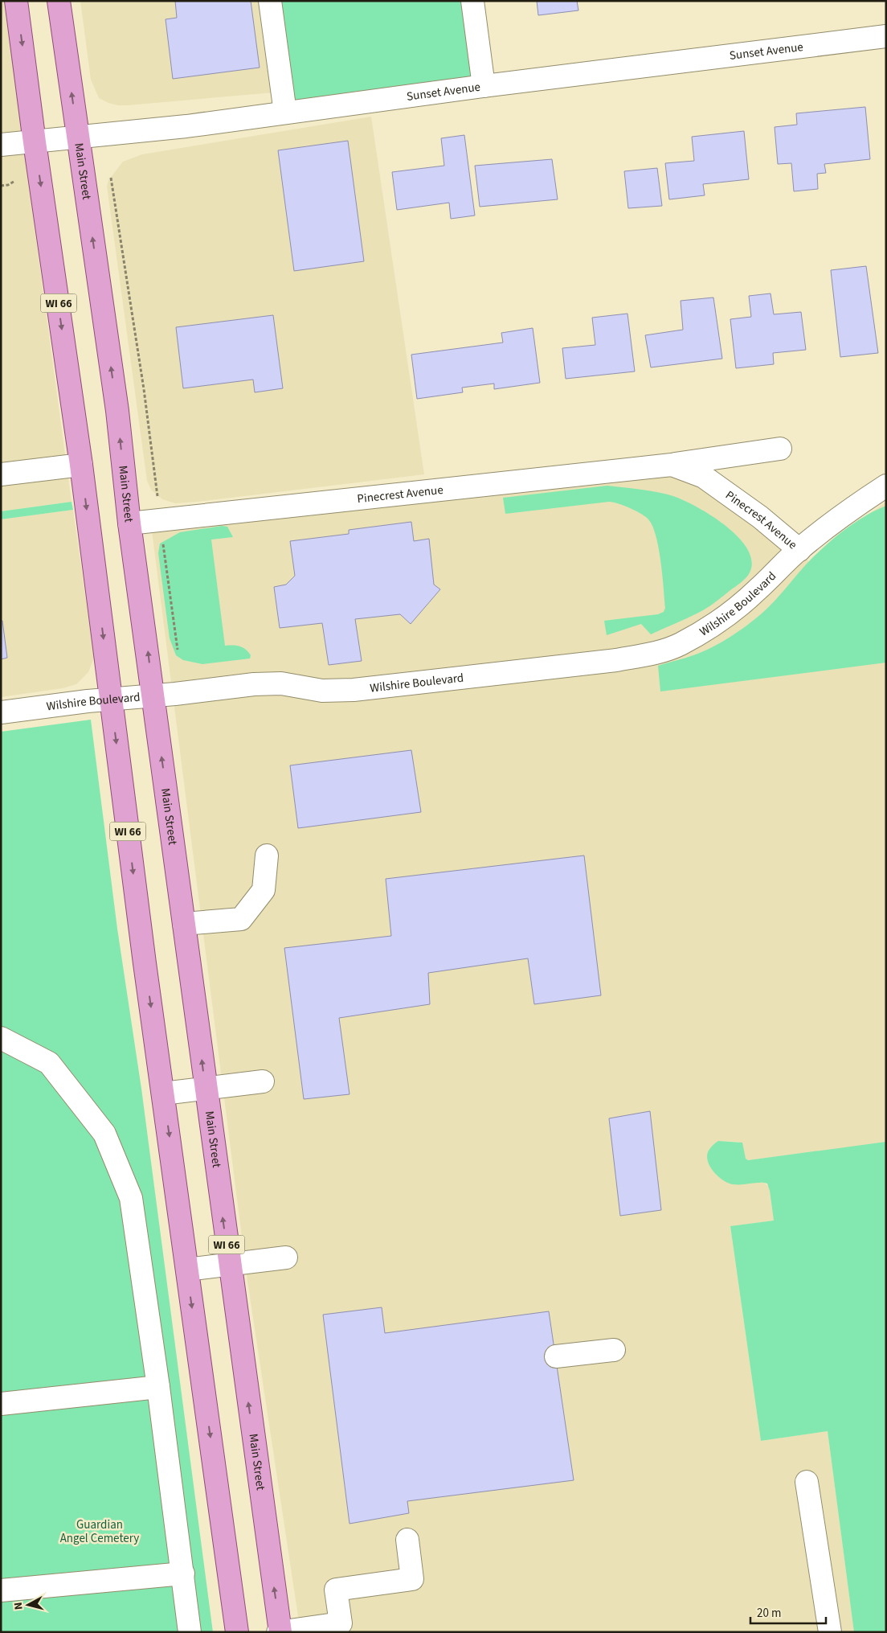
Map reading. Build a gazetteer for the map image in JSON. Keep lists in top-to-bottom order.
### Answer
{
  "streets": {
    "main road": ["Main Street", "WI 66"],
    "street": ["Sunset Avenue", "Pinecrest Avenue", "Wilshire Boulevard"]
  },
  "crossings": [
    ["Sunset Avenue", "Main Street"],
    ["Sunset Avenue", "WI 66"],
    ["Main Street", "Pinecrest Avenue"],
    ["Main Street", "Wilshire Boulevard"],
    ["WI 66", "Wilshire Boulevard"],
    ["Pinecrest Avenue", "Wilshire Boulevard"]
  ],
  "parks": ["Guardian Angel Cemetery"],
  "scale_bar": "20 m",
  "north": "left"
}
